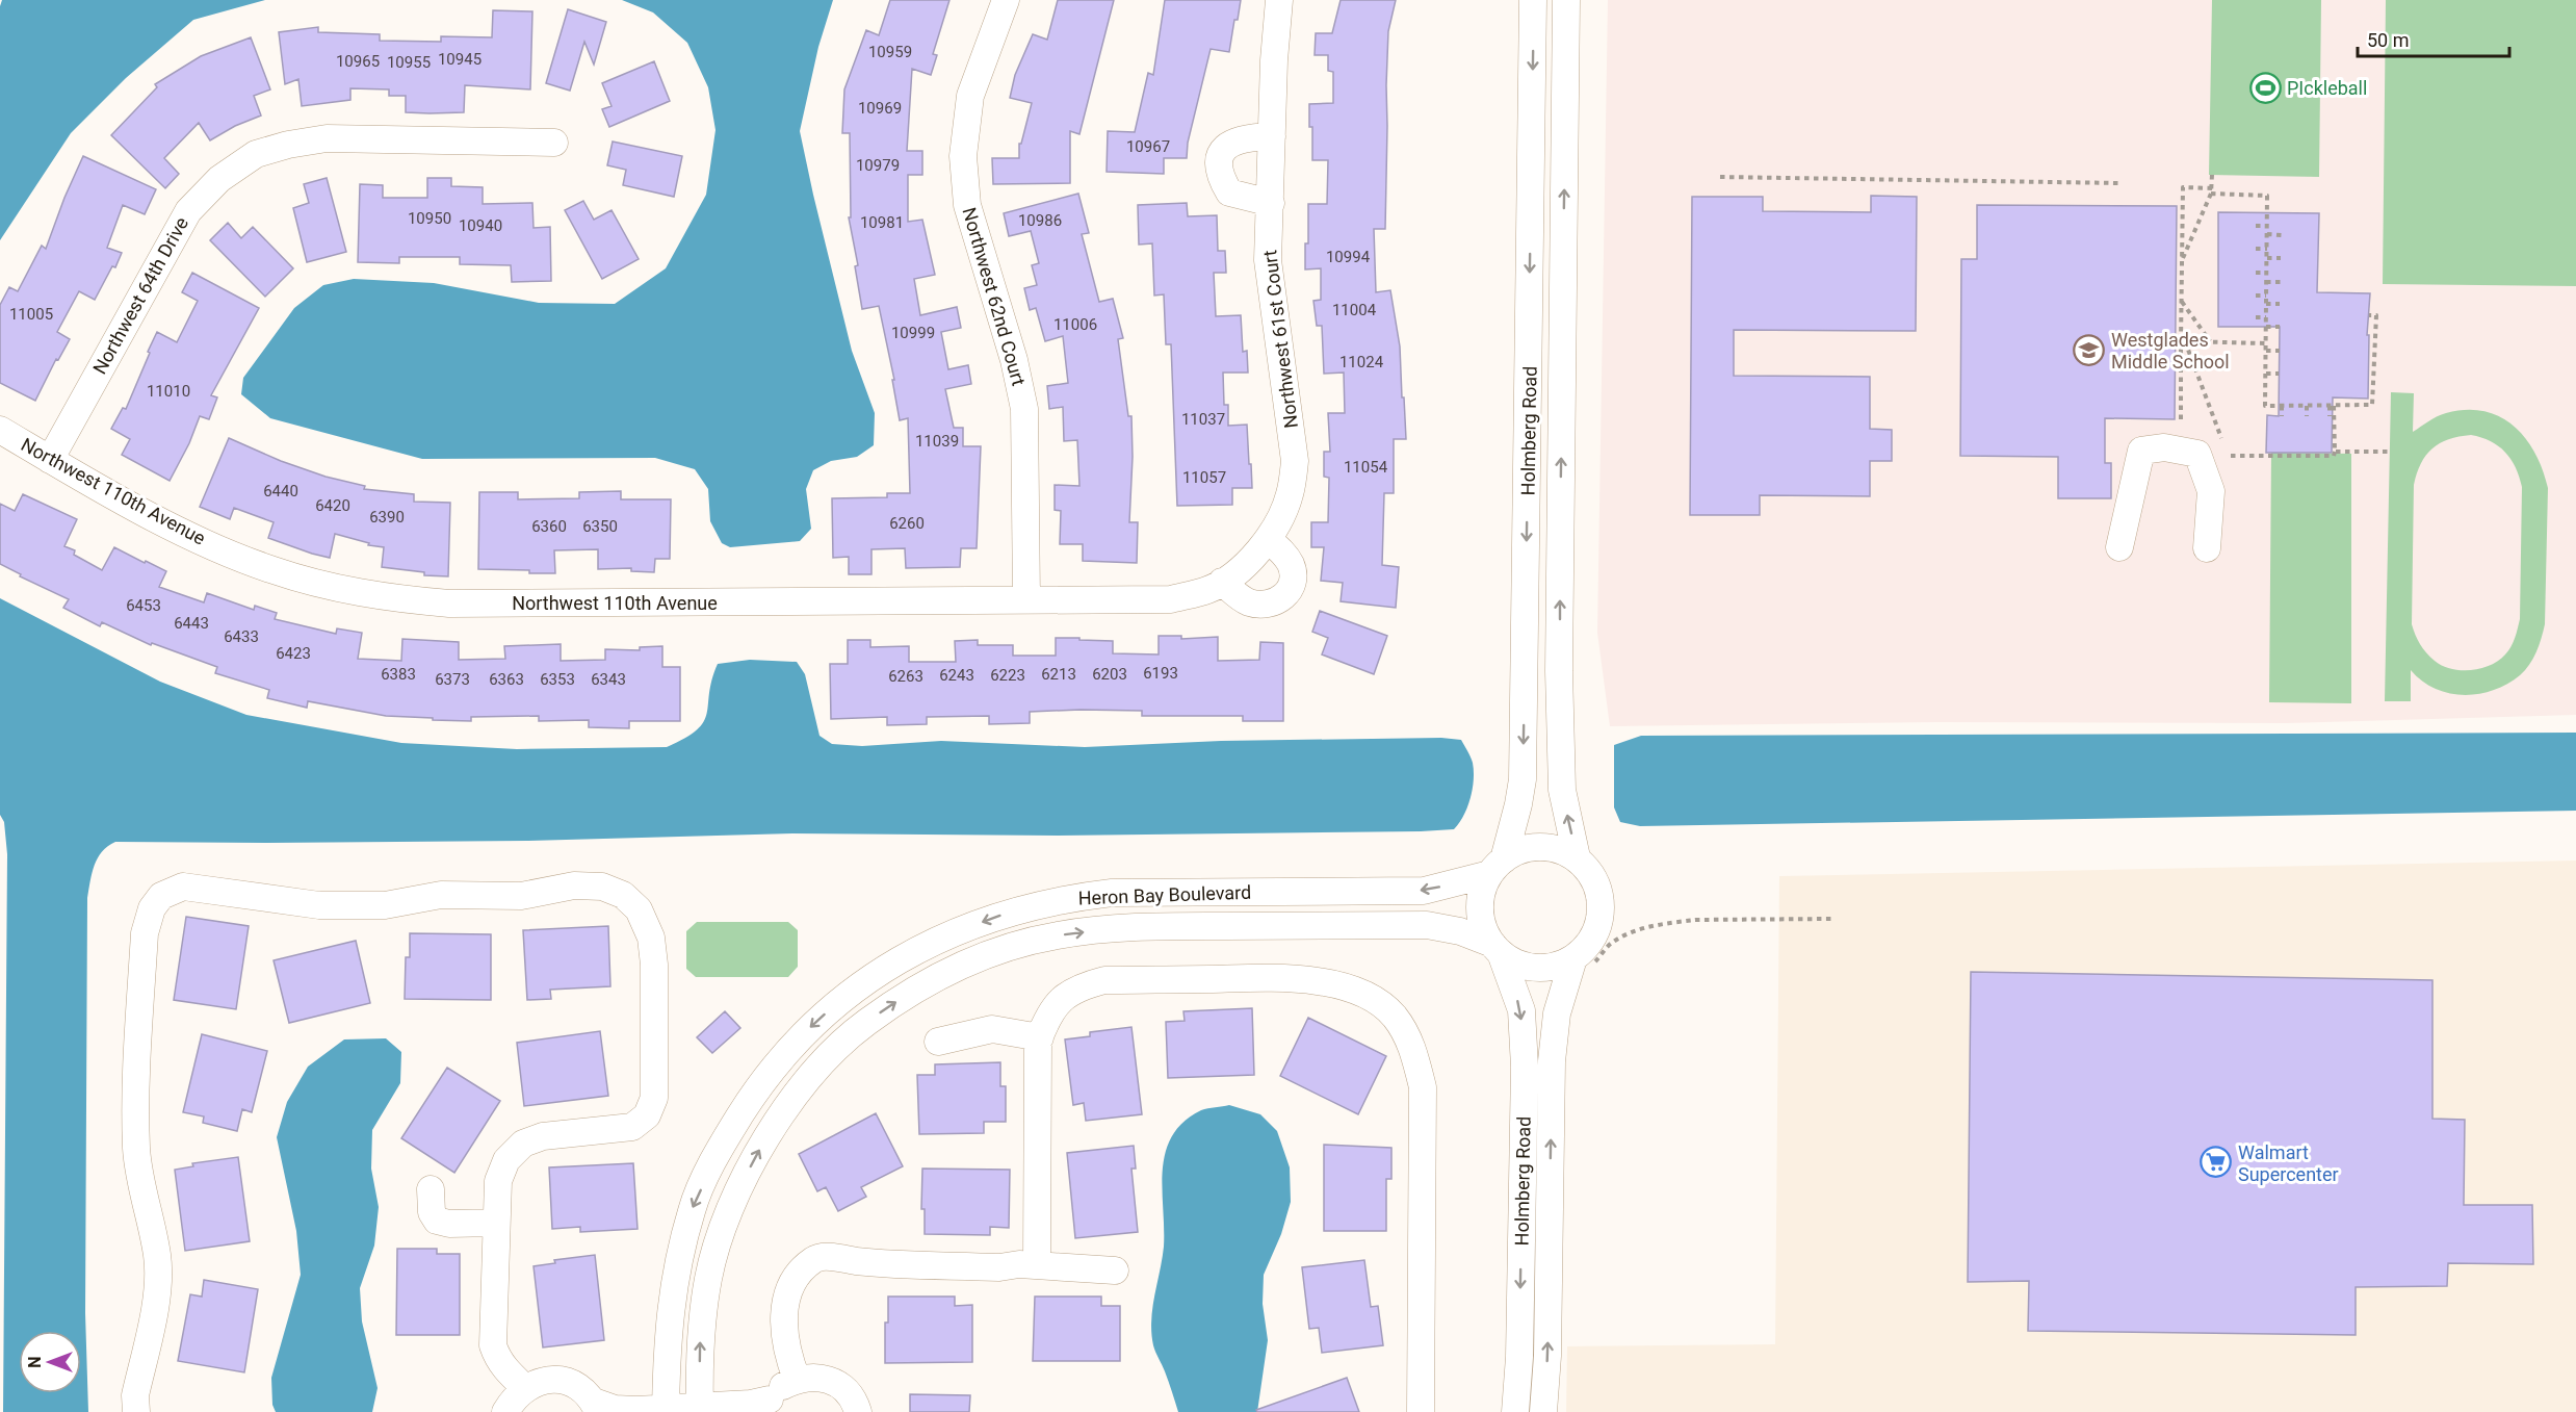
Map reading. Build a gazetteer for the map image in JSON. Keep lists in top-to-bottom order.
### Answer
{
  "streets": {
    "street": [
      "Northwest 64th Drive",
      "Northwest 62nd Court",
      "Northwest 61st Court",
      "Holmberg Road",
      "Northwest 110th Avenue",
      "Heron Bay Boulevard"
    ]
  },
  "crossings": [
    ["Northwest 64th Drive", "Northwest 110th Avenue"],
    ["Northwest 62nd Court", "Northwest 110th Avenue"],
    ["Northwest 61st Court", "Northwest 110th Avenue"],
    ["Holmberg Road", "Heron Bay Boulevard"]
  ],
  "places": {
    "sports": ["PIckleball"],
    "school or university": ["Westglades Middle School"],
    "supermarket": ["Walmart Supercenter"]
  },
  "house_numbers": [
    "10959",
    "10945",
    "10965",
    "10955",
    "10969",
    "10967",
    "10979",
    "10950",
    "10986",
    "10981",
    "10940",
    "10994",
    "11004",
    "11005",
    "11006",
    "10999",
    "11024",
    "11010",
    "11037",
    "11039",
    "11054",
    "11057",
    "6440",
    "6420",
    "6390",
    "6260",
    "6360",
    "6350",
    "6453",
    "6443",
    "6433",
    "6423",
    "6193",
    "6383",
    "6213",
    "6203",
    "6243",
    "6223",
    "6263",
    "6373",
    "6363",
    "6353",
    "6343"
  ],
  "scale_bar": "50 m",
  "north": "left"
}
